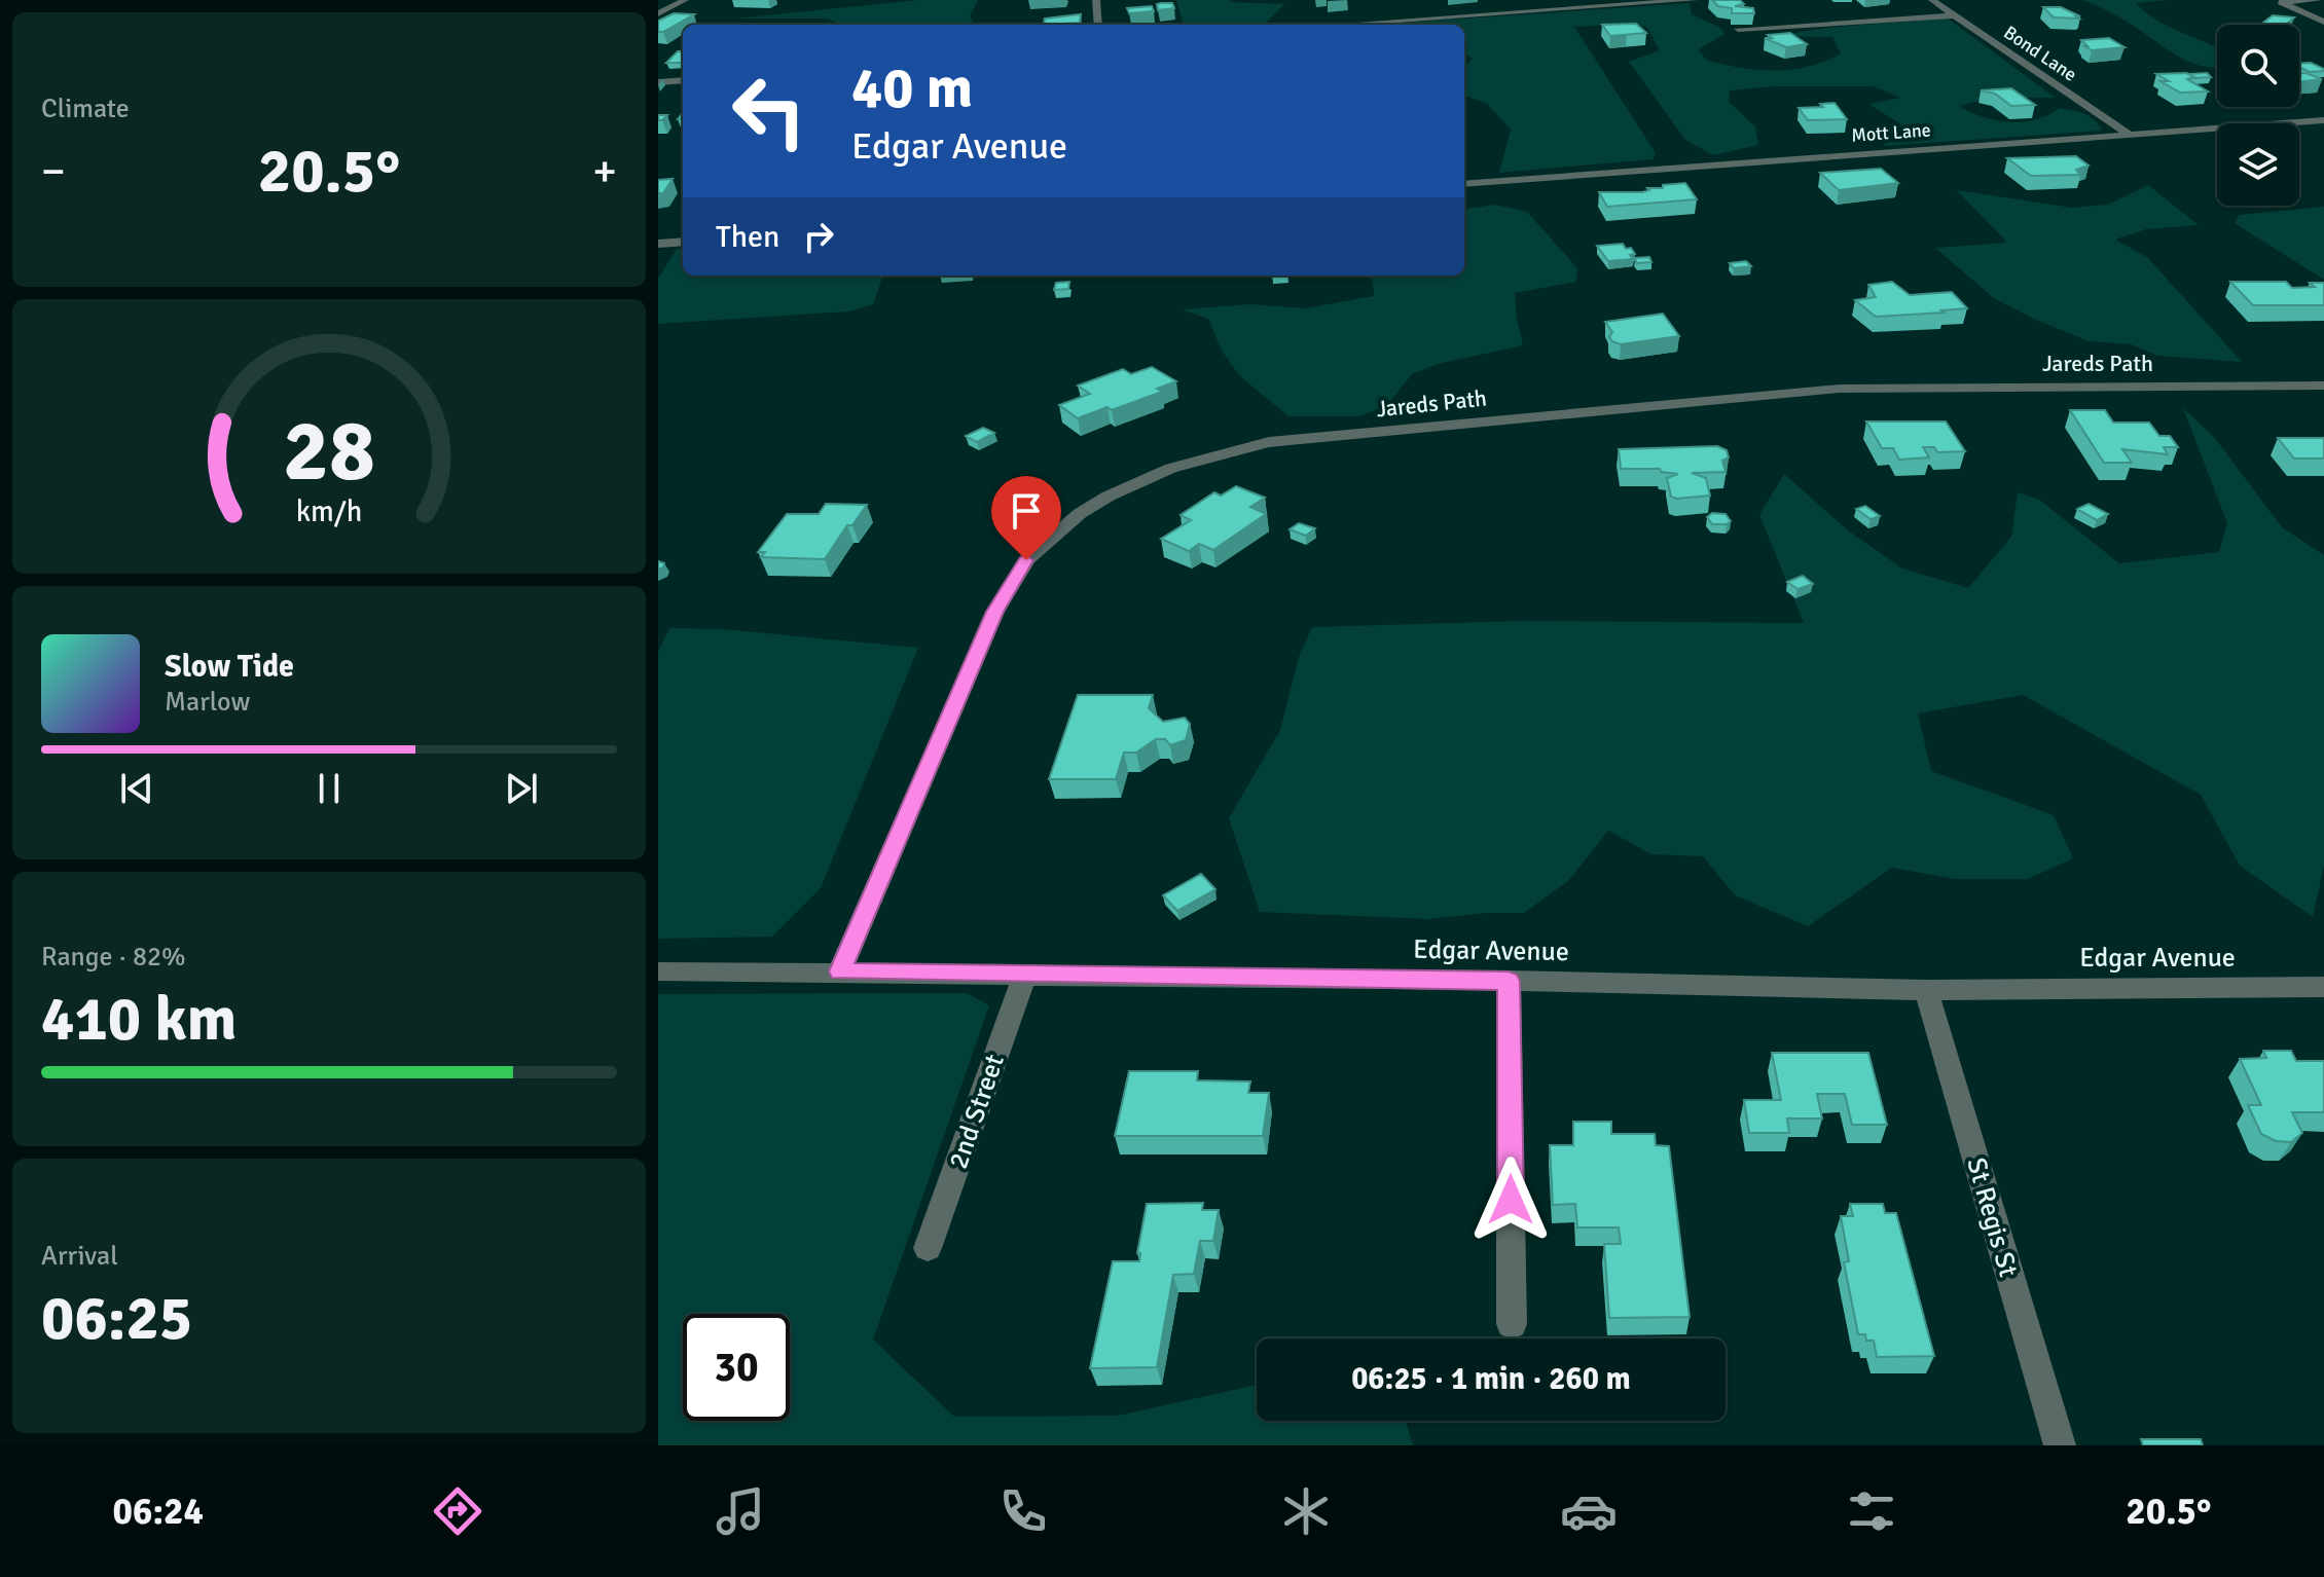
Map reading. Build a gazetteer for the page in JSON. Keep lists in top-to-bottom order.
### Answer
{
  "streets": {
    "street": [
      "Bond Lane",
      "Mott Lane",
      "Jareds Path",
      "Edgar Avenue",
      "2nd Street",
      "St Regis St"
    ]
  },
  "crossings": [
    ["Bond Lane", "Mott Lane"],
    ["Jareds Path", "Edgar Avenue"],
    ["Edgar Avenue", "2nd Street"],
    ["Edgar Avenue", "St Regis St"]
  ],
  "page": {
    "tile": [
      "Climate",
      ["Range · 82%", "410 km"],
      ["Arrival", "06:25"]
    ],
    "turn": ["40 m", "Edgar Avenue"],
    "heat": ["−", "20.5°", "+"],
    "then": "Then",
    "song": ["Slow Tide", "Marlow"],
    "limit": "30",
    "trip": "06:25 · 1 min · 260 m",
    "tabs": ["06:24", "20.5°"],
    "gauge": ["28", "km/h"]
  }
}
